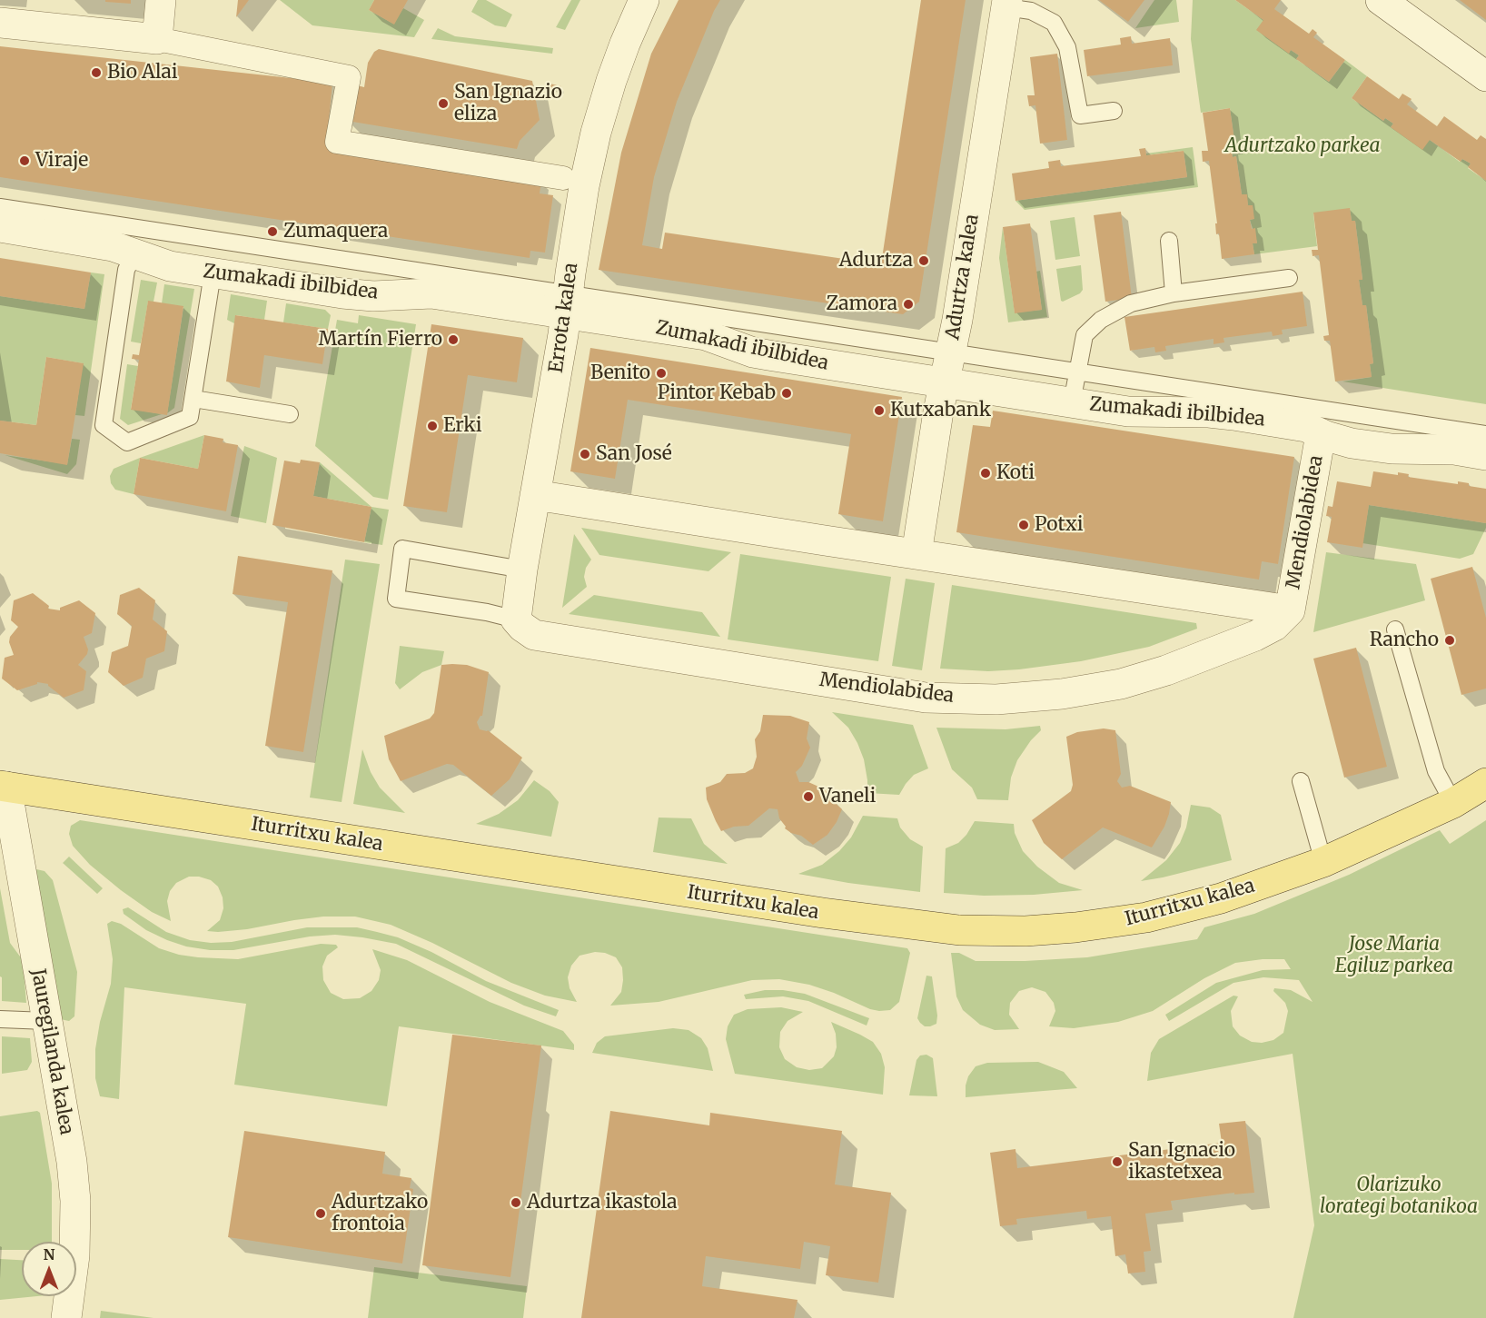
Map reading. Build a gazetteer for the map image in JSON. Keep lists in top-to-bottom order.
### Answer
{
  "streets": {
    "main road": ["Iturritxu kalea"],
    "street": [
      "Adurtza kalea",
      "Zumakadi ibilbidea",
      "Errota kalea",
      "Mendiolabidea",
      "Jauregilanda kalea"
    ]
  },
  "crossings": [
    ["Adurtza kalea", "Zumakadi ibilbidea"],
    ["Adurtza kalea", "Mendiolabidea"],
    ["Zumakadi ibilbidea", "Errota kalea"],
    ["Zumakadi ibilbidea", "Mendiolabidea"],
    ["Errota kalea", "Mendiolabidea"],
    ["Iturritxu kalea", "Jauregilanda kalea"]
  ],
  "parks": ["Adurtzako parkea", "Jose Maria Egiluz parkea", "Olarizuko lorategi botanikoa"],
  "places": [
    "Bio Alai",
    "San Ignazio eliza",
    "Viraje",
    "Zumaquera",
    "Adurtza",
    "Zamora",
    "Martín Fierro",
    "Benito",
    "Pintor Kebab",
    "Kutxabank",
    "Erki",
    "San José",
    "Koti",
    "Potxi",
    "Rancho",
    "Vaneli",
    "San Ignacio ikastetxea",
    "Adurtza ikastola",
    "Adurtzako frontoia"
  ],
  "north": "top"
}
